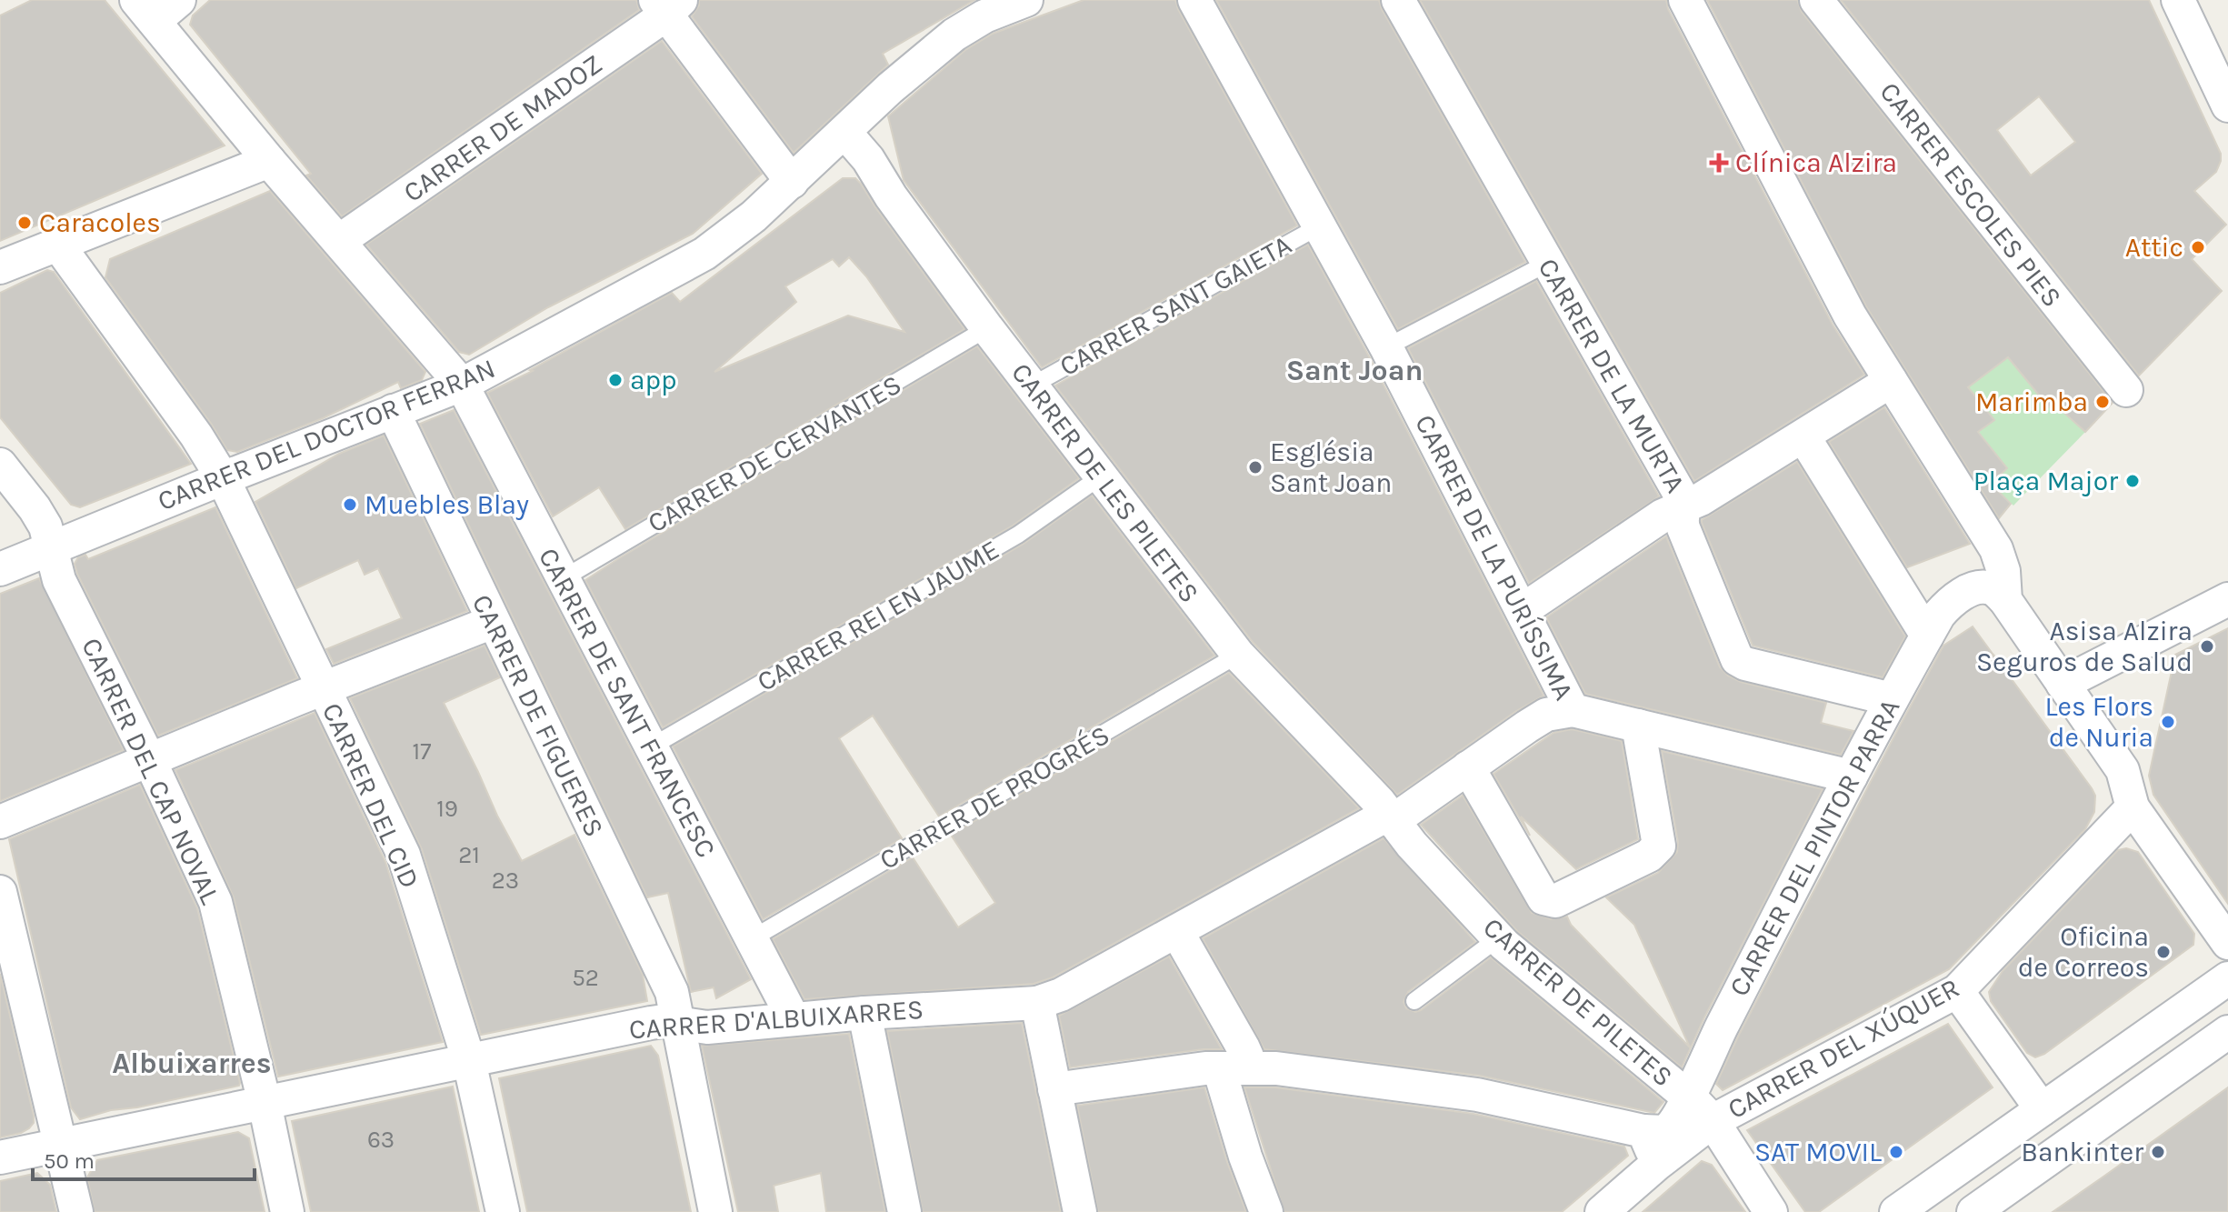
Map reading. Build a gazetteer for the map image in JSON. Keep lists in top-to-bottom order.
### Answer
{
  "streets": {
    "street": [
      "CARRER DE MADOZ",
      "CARRER ESCOLES PIES",
      "CARRER DE LA MURTA",
      "CARRER DEL DOCTOR FERRAN",
      "CARRER DE LES PILETES",
      "CARRER DE LA PURÍSSIMA",
      "CARRER DE SANT FRANCESC",
      "CARRER DE FIGUERES",
      "CARRER DEL CAP NOVAL",
      "CARRER DEL CID",
      "CARRER DEL PINTOR PARRA",
      "CARRER DE PILETES",
      "CARRER D'ALBUIXARRES",
      "CARRER DEL XÚQUER"
    ],
    "lane": [
      "CARRER SANT GAIETA",
      "CARRER DE CERVANTES",
      "CARRER REI EN JAUME",
      "CARRER DE PROGRÉS"
    ]
  },
  "crossings": [
    ["CARRER DE MADOZ", "CARRER DE SANT FRANCESC"],
    ["CARRER SANT GAIETA", "CARRER DE LES PILETES"],
    ["CARRER SANT GAIETA", "CARRER DE LA PURÍSSIMA"],
    ["CARRER DE LA MURTA", "CARRER DEL PINTOR PARRA"],
    ["CARRER DEL DOCTOR FERRAN", "CARRER DE LES PILETES"],
    ["CARRER DEL DOCTOR FERRAN", "CARRER DE SANT FRANCESC"],
    ["CARRER DEL DOCTOR FERRAN", "CARRER DE FIGUERES"],
    ["CARRER DEL DOCTOR FERRAN", "CARRER DEL CAP NOVAL"],
    ["CARRER DEL DOCTOR FERRAN", "CARRER DEL CID"],
    ["CARRER DE CERVANTES", "CARRER DE LES PILETES"],
    ["CARRER DE CERVANTES", "CARRER DE SANT FRANCESC"],
    ["CARRER DE LES PILETES", "CARRER REI EN JAUME"],
    ["CARRER DE LES PILETES", "CARRER DE PROGRÉS"],
    ["CARRER DE LES PILETES", "CARRER DE PILETES"],
    ["CARRER DE LES PILETES", "CARRER D'ALBUIXARRES"],
    ["CARRER DE LA PURÍSSIMA", "CARRER DEL PINTOR PARRA"],
    ["CARRER DE LA PURÍSSIMA", "CARRER D'ALBUIXARRES"],
    ["CARRER REI EN JAUME", "CARRER DE SANT FRANCESC"],
    ["CARRER DE SANT FRANCESC", "CARRER DE PROGRÉS"],
    ["CARRER DE SANT FRANCESC", "CARRER D'ALBUIXARRES"],
    ["CARRER DE FIGUERES", "CARRER D'ALBUIXARRES"],
    ["CARRER DEL CAP NOVAL", "CARRER D'ALBUIXARRES"],
    ["CARRER DEL CID", "CARRER D'ALBUIXARRES"],
    ["CARRER DEL PINTOR PARRA", "CARRER DE PILETES"],
    ["CARRER DE PILETES", "CARRER D'ALBUIXARRES"],
    ["CARRER DE PILETES", "CARRER DEL XÚQUER"]
  ],
  "districts": ["Sant Joan", "Albuixarres"],
  "places": {
    "health": ["Clínica Alzira"],
    "other": [
      "Caracoles",
      "Attic",
      "app",
      "Marimba",
      "Església Sant Joan",
      "Plaça Major",
      "Muebles Blay",
      "Asisa Alzira Seguros de Salud",
      "Les Flors de Nuria",
      "Oficina de Correos",
      "SAT MOVIL",
      "Bankinter"
    ]
  },
  "house_numbers": [
    "17",
    "19",
    "21",
    "23",
    "52",
    "63"
  ],
  "scale_bar": "50 m"
}
